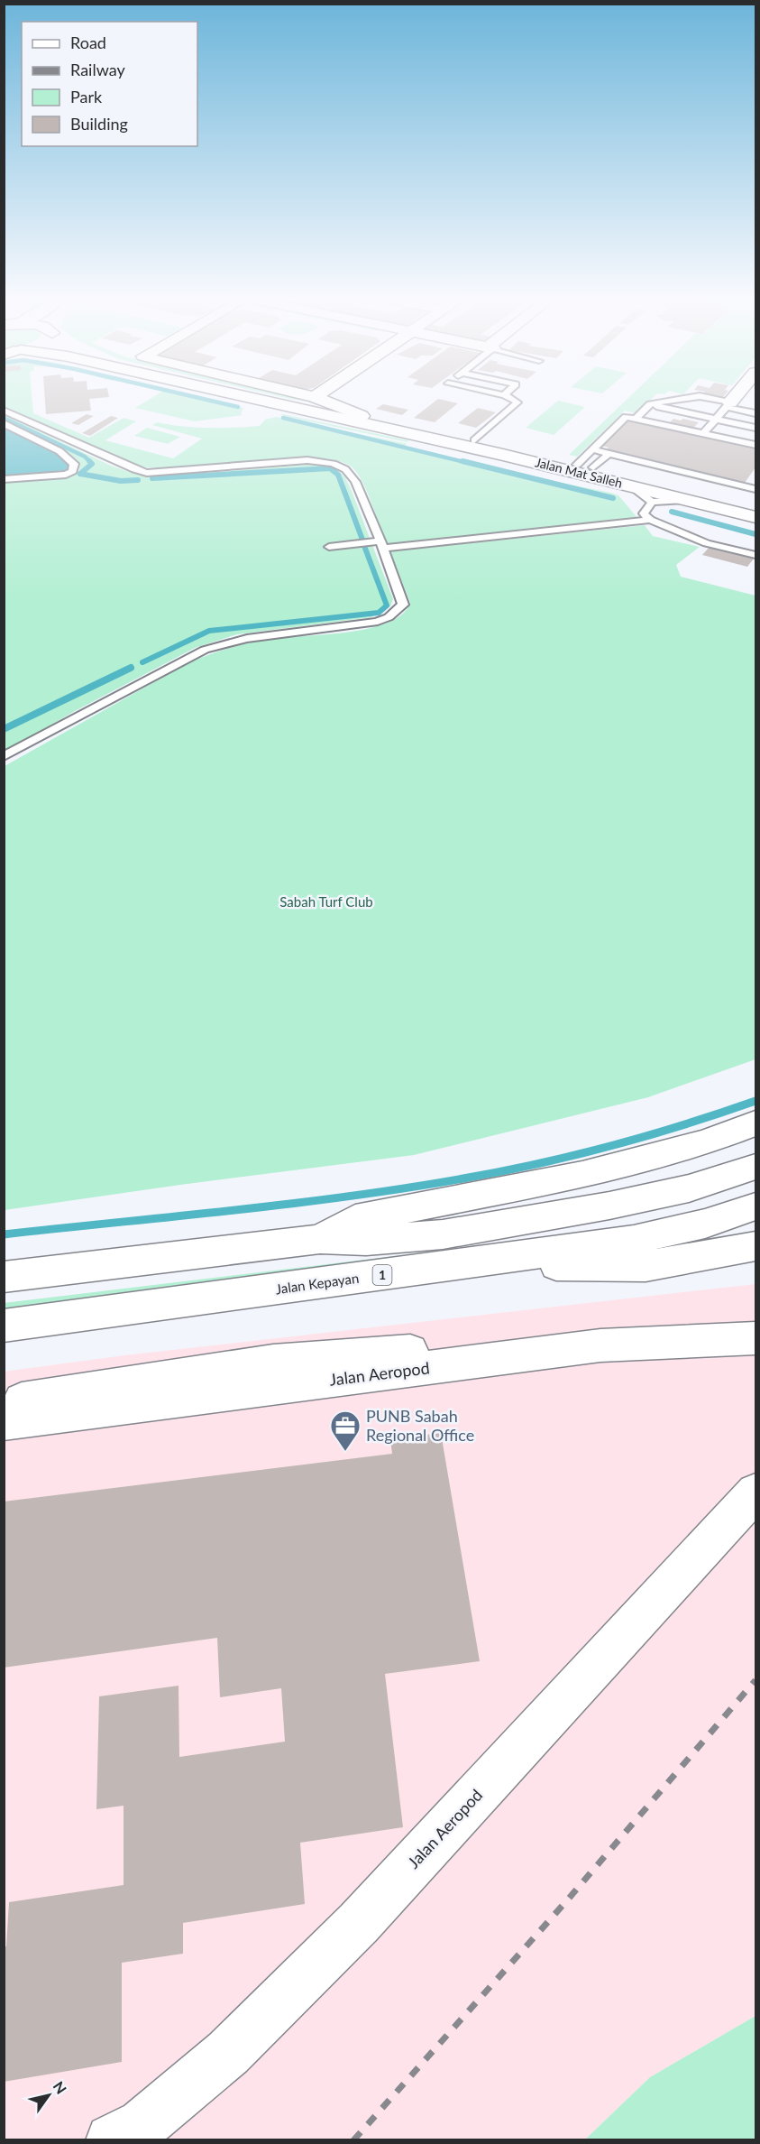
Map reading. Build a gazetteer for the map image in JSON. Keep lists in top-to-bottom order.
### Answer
{
  "streets": {
    "main road": [
      "Jalan Mat Salleh",
      "1",
      "Jalan Kepayan",
      "Jalan Aeropod"
    ]
  },
  "parks": ["Sabah Turf Club"],
  "places": {
    "office": ["PUNB Sabah Regional Office"]
  },
  "legend": [
    "Road",
    "Railway",
    "Park",
    "Building"
  ],
  "north": "top right"
}
